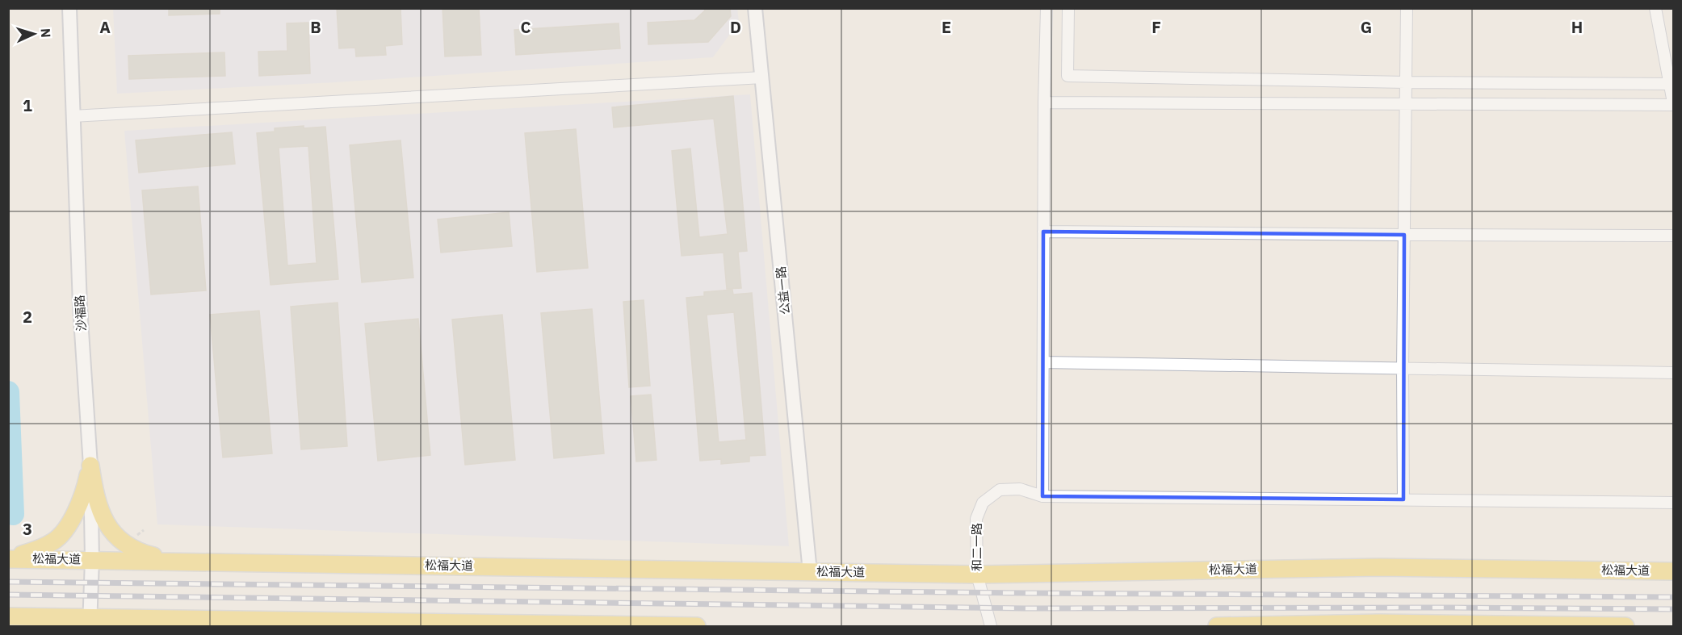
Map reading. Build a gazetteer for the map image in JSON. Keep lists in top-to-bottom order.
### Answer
{
  "streets": {
    "main road": ["松福大道"],
    "street": ["公益一路", "沙福路", "和二一路"]
  },
  "crossings": [
    ["公益一路", "松福大道"],
    ["沙福路", "松福大道"],
    ["和二一路", "松福大道"]
  ],
  "north": "right",
  "grid": {
    "columns": [
      "A",
      "B",
      "C",
      "D",
      "E",
      "F",
      "G",
      "H"
    ],
    "rows": ["1", "2", "3"]
  }
}
